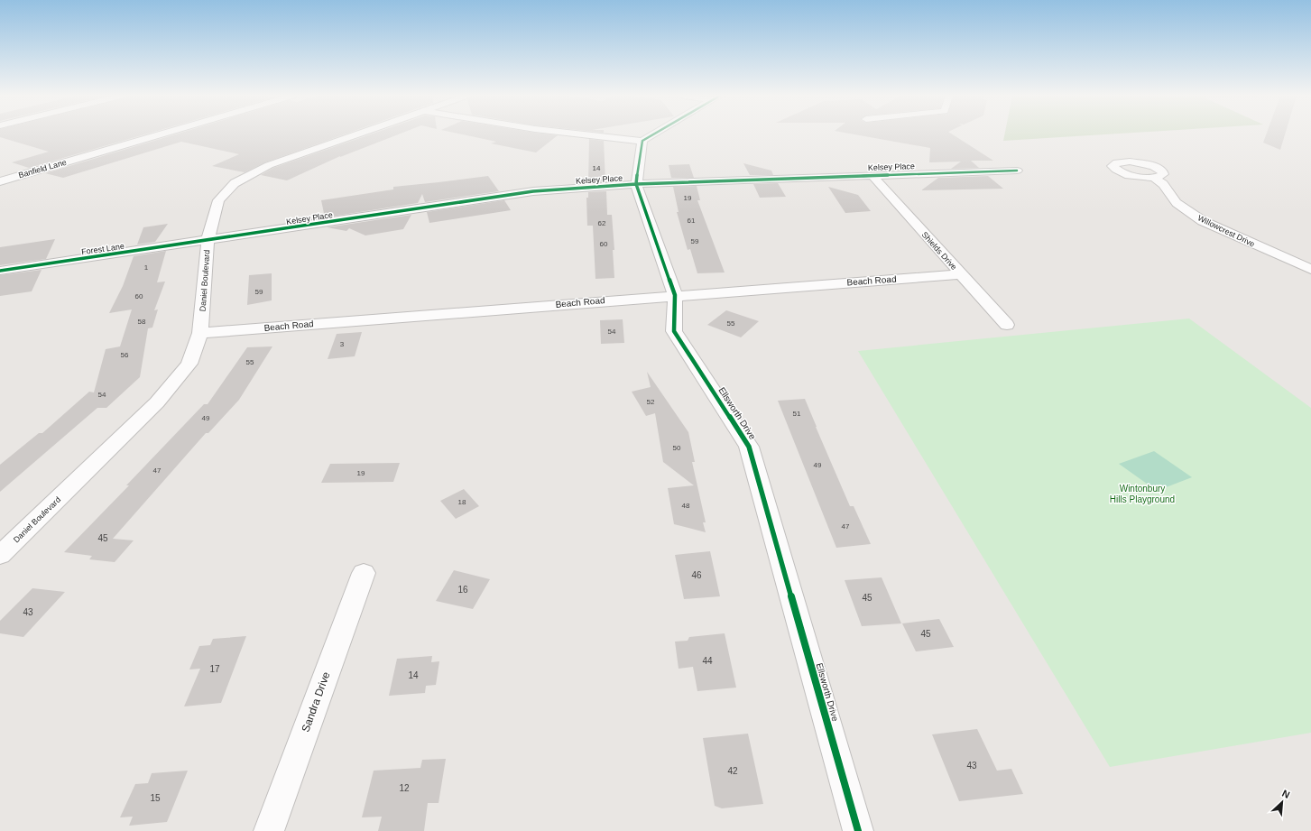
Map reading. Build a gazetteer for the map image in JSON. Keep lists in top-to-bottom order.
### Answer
{
  "streets": {
    "street": [
      "Kelsey Place",
      "Banfield Lane",
      "Willowcrest Drive",
      "Forest Lane",
      "Shields Drive",
      "Daniel Boulevard",
      "Beach Road",
      "Ellsworth Drive",
      "Sandra Drive"
    ]
  },
  "crossings": [
    ["Kelsey Place", "Forest Lane"],
    ["Kelsey Place", "Shields Drive"],
    ["Kelsey Place", "Daniel Boulevard"],
    ["Kelsey Place", "Ellsworth Drive"],
    ["Forest Lane", "Daniel Boulevard"],
    ["Shields Drive", "Beach Road"],
    ["Daniel Boulevard", "Beach Road"],
    ["Beach Road", "Ellsworth Drive"]
  ],
  "parks": ["Wintonbury Hills Playground"],
  "house_numbers": [
    "14",
    "19",
    "61",
    "62",
    "59",
    "60",
    "1",
    "59",
    "60",
    "58",
    "55",
    "54",
    "3",
    "56",
    "55",
    "54",
    "52",
    "51",
    "49",
    "50",
    "49",
    "47",
    "19",
    "18",
    "48",
    "47",
    "45",
    "46",
    "16",
    "45",
    "43",
    "45",
    "44",
    "17",
    "14",
    "43",
    "42",
    "12",
    "15"
  ],
  "north": "top right"
}
